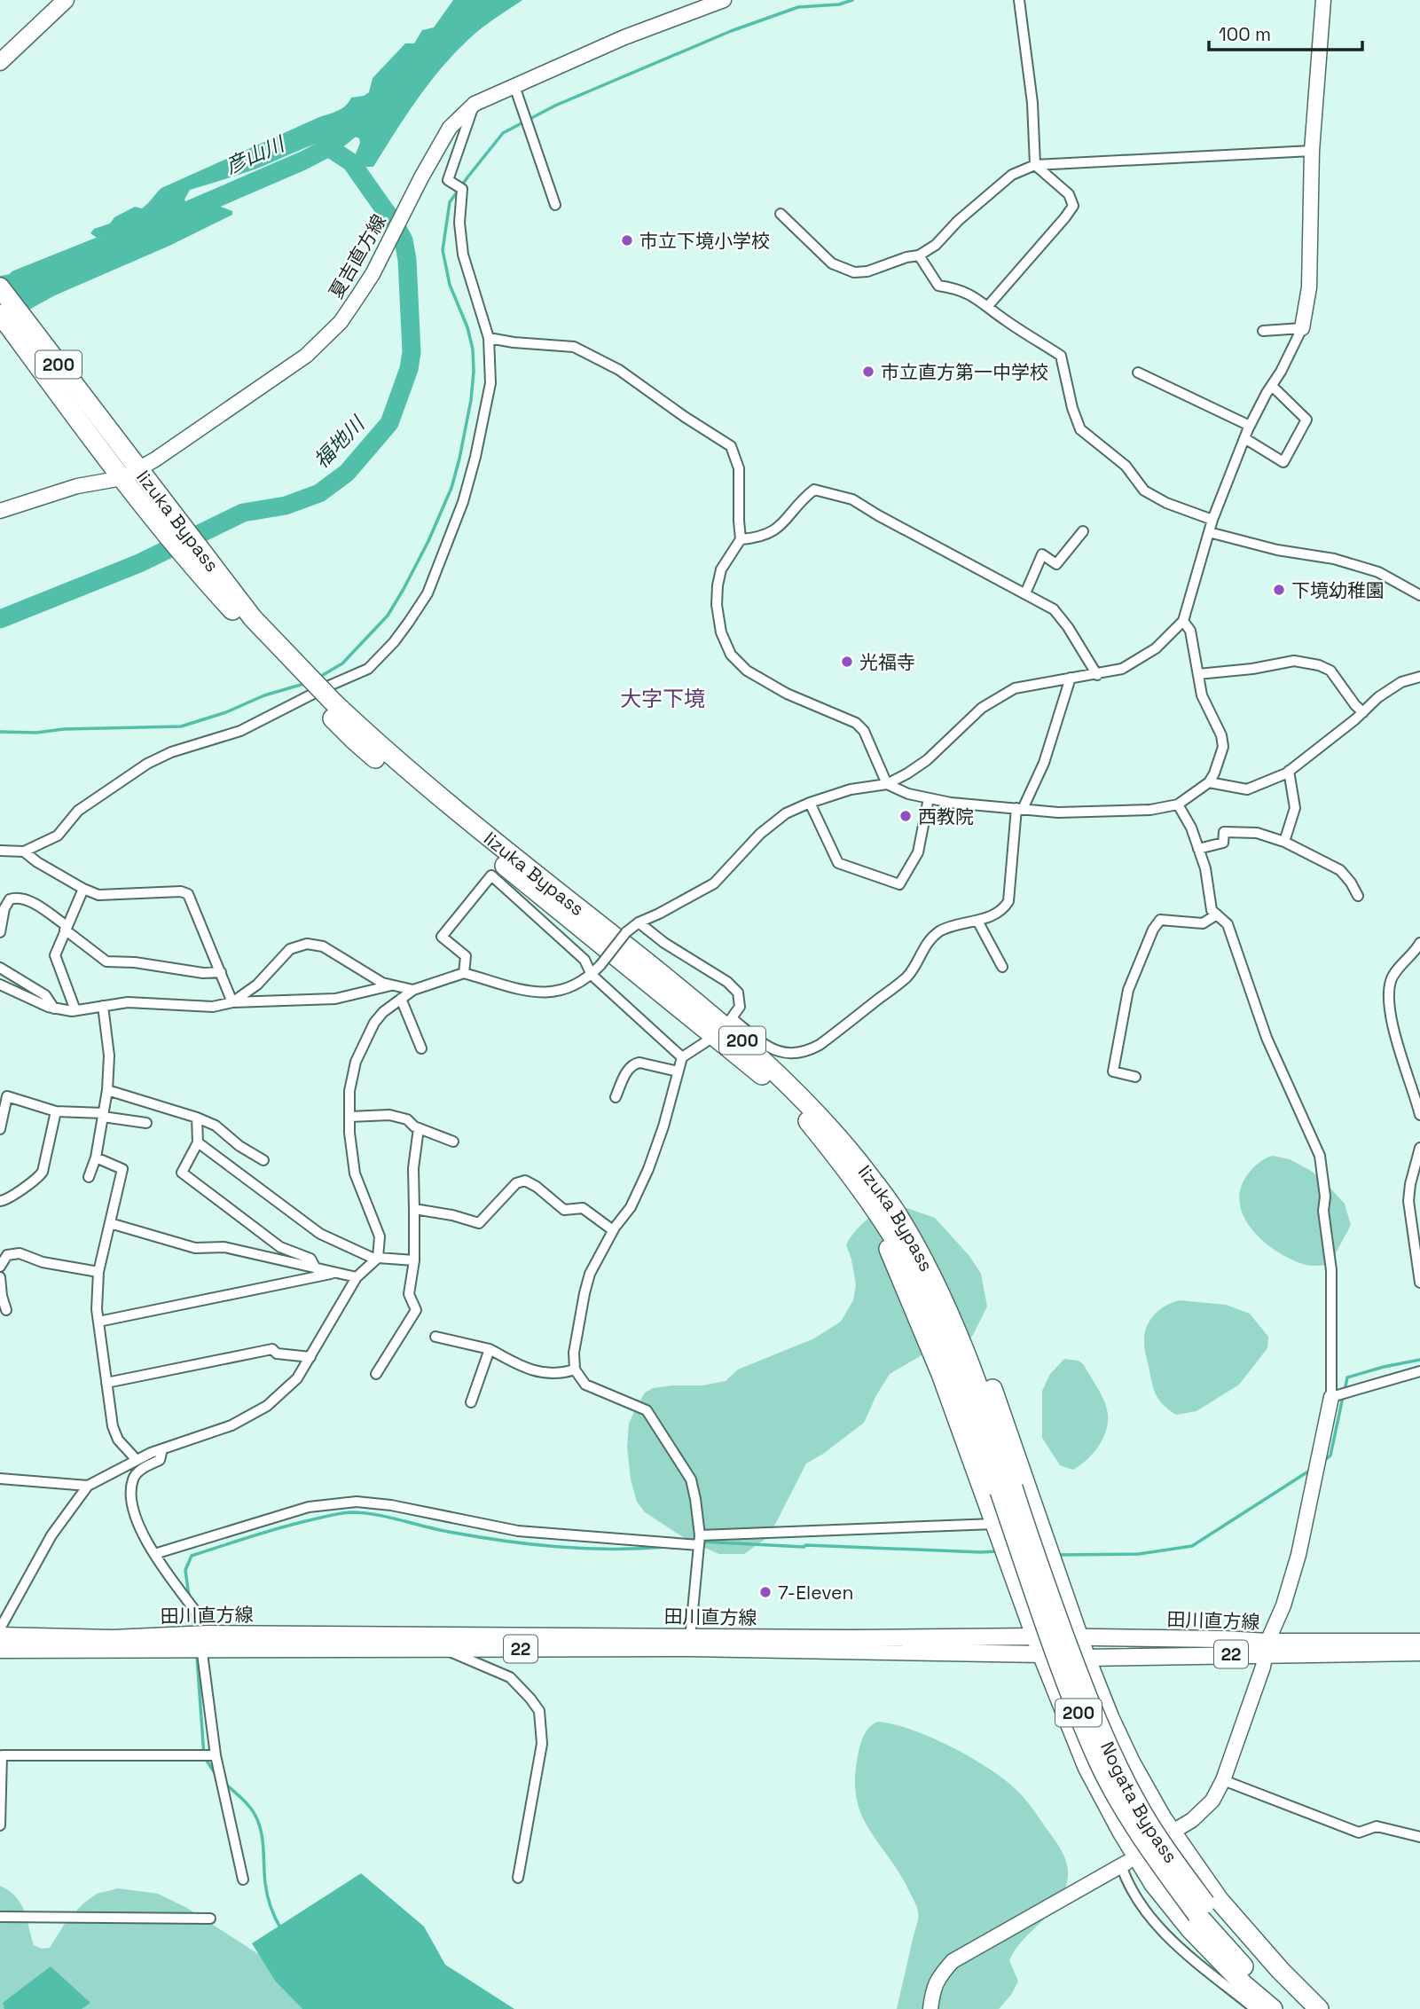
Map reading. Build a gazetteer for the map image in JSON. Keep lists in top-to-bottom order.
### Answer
{
  "streets": {
    "highway": ["200", "Iizuka Bypass", "Nogata Bypass"],
    "main road": ["田川直方線", "22"],
    "street": ["夏吉直方線"]
  },
  "crossings": [
    ["夏吉直方線", "200"],
    ["200", "Iizuka Bypass"],
    ["200", "Nogata Bypass"],
    ["Iizuka Bypass", "Nogata Bypass"]
  ],
  "districts": ["大字下境"],
  "water": ["彦山川", "福地川"],
  "places": [
    "市立下境小学校",
    "市立直方第一中学校",
    "下境幼稚園",
    "光福寺",
    "西教院",
    "7-Eleven"
  ],
  "scale_bar": "100 m"
}
